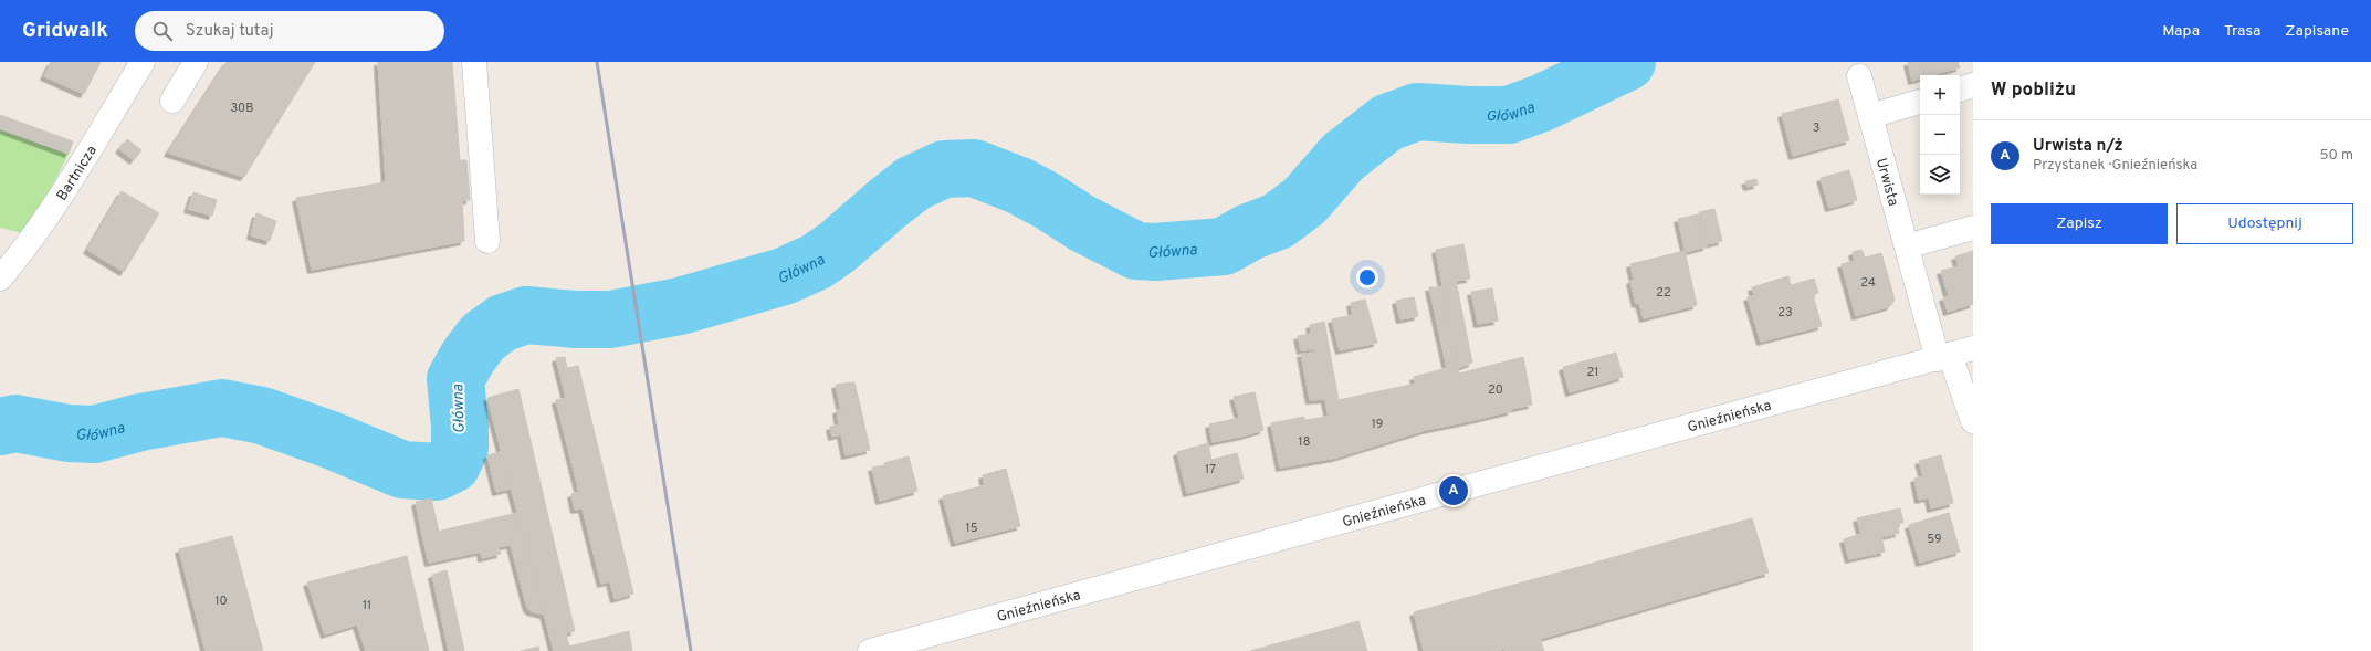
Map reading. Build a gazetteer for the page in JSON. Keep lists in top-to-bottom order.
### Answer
{
  "streets": {
    "street": ["Bartnicza", "Urwista", "Gnieźnieńska"]
  },
  "crossings": [
    ["Urwista", "Gnieźnieńska"]
  ],
  "water": ["Główna"],
  "house_numbers": [
    "30B",
    "3",
    "24",
    "22",
    "23",
    "21",
    "20",
    "19",
    "18",
    "17",
    "15",
    "59",
    "10",
    "11"
  ],
  "page": {
    "header": "Gridwalk",
    "search": "Szukaj tutaj",
    "nav": ["Mapa", "Trasa", "Zapisane"],
    "heading": "W pobliżu",
    "map_buttons": ["+", "−"],
    "list": [
      {
        "mark": "A",
        "name": "Urwista n/ż",
        "note": "Przystanek · Gnieźnieńska",
        "value": "50 m"
      }
    ],
    "buttons": ["Zapisz", "Udostępnij"],
    "pins": "A"
  }
}
